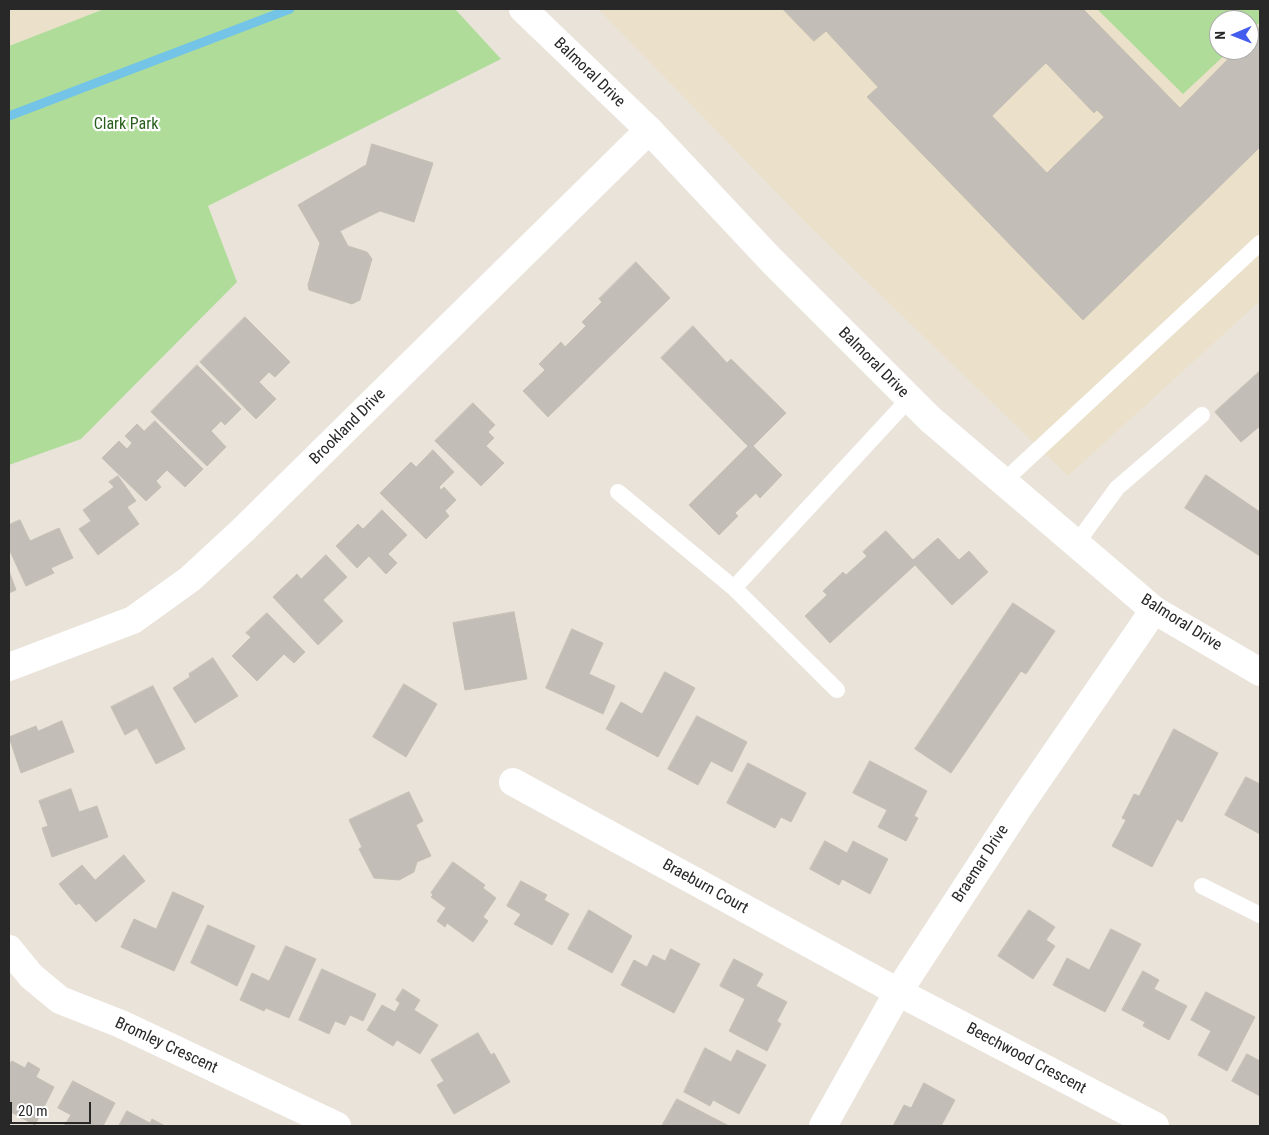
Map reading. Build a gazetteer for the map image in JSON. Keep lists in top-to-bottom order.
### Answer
{
  "streets": {
    "street": [
      "Balmoral Drive",
      "Brookland Drive",
      "Braemar Drive",
      "Braeburn Court",
      "Bromley Crescent",
      "Beechwood Crescent"
    ]
  },
  "crossings": [
    ["Balmoral Drive", "Brookland Drive"],
    ["Balmoral Drive", "Braemar Drive"],
    ["Braemar Drive", "Braeburn Court"],
    ["Braemar Drive", "Beechwood Crescent"],
    ["Braeburn Court", "Beechwood Crescent"]
  ],
  "parks": ["Clark Park"],
  "scale_bar": "20 m",
  "north": "left"
}
